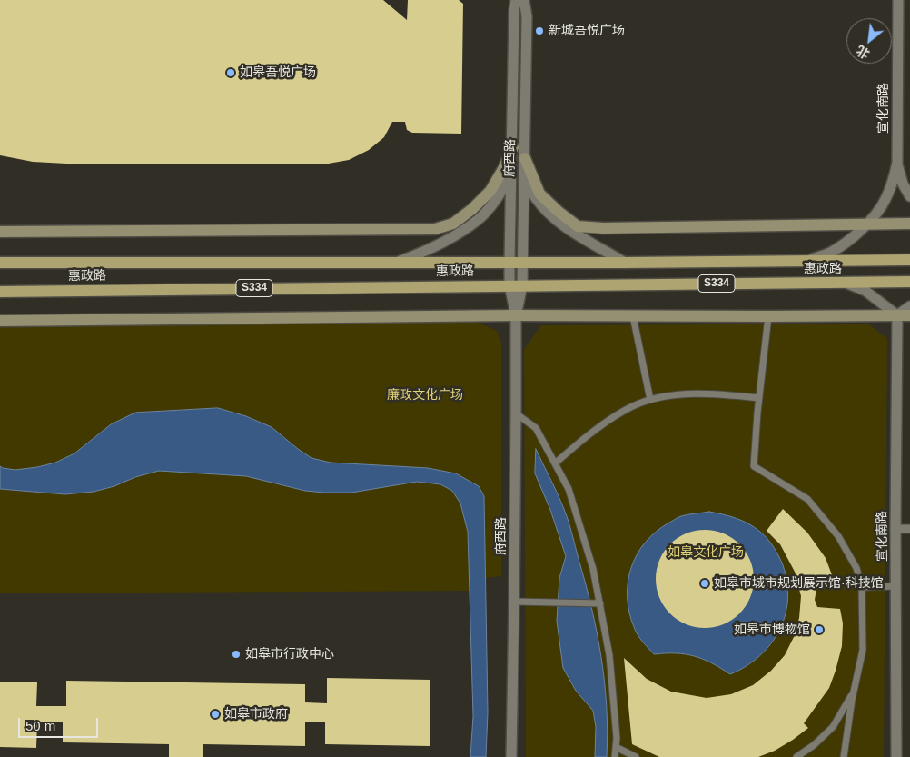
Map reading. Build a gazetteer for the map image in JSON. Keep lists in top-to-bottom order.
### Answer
{
  "streets": {
    "main road": ["惠政路", "S334"],
    "street": ["宣化南路", "府西路"]
  },
  "crossings": [
    ["府西路", "惠政路"]
  ],
  "parks": ["廉政文化广场", "如皋文化广场"],
  "places": [
    "新城吾悦广场",
    "如皋吾悦广场",
    "如皋市城市规划展示馆·科技馆",
    "如皋市博物馆",
    "如皋市行政中心",
    "如皋市政府"
  ],
  "scale_bar": "50 m",
  "north": "bottom left"
}
